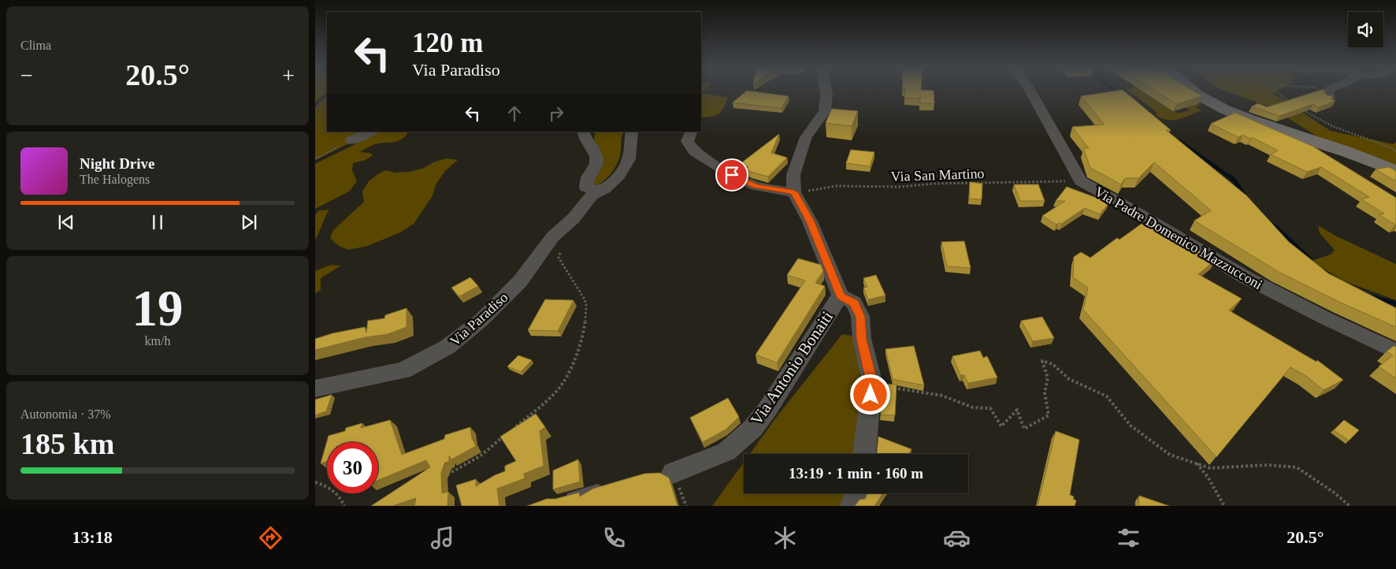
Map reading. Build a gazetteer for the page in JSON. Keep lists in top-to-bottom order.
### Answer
{
  "streets": {
    "street": ["Via Padre Domenico Mazzucconi", "Via Paradiso", "Via Antonio Bonaiti"],
    "path": ["Via San Martino"]
  },
  "crossings": [
    ["Via San Martino", "Via Padre Domenico Mazzucconi"]
  ],
  "page": {
    "tile": [
      "Clima",
      ["19", "km/h"],
      ["Autonomia · 37%", "185 km"]
    ],
    "turn": ["120 m", "Via Paradiso"],
    "heat": ["−", "20.5°", "+"],
    "song": ["Night Drive", "The Halogens"],
    "limit": "30",
    "trip": "13:19 · 1 min · 160 m",
    "tabs": ["13:18", "20.5°"]
  }
}
